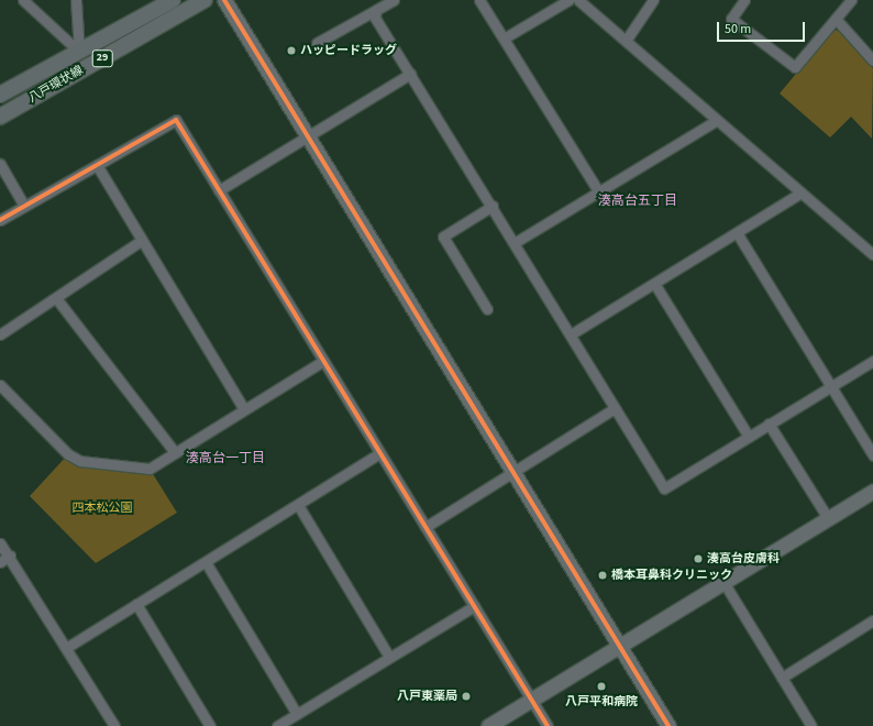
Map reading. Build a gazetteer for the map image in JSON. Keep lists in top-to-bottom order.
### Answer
{
  "streets": {
    "main road": ["29", "八戸環状線"]
  },
  "districts": ["湊高台五丁目", "湊高台一丁目"],
  "parks": ["四本松公園"],
  "places": [
    "ハッピードラッグ",
    "湊高台皮膚科",
    "橋本耳鼻科クリニック",
    "八戸平和病院",
    "八戸東薬局"
  ],
  "scale_bar": "50 m"
}
